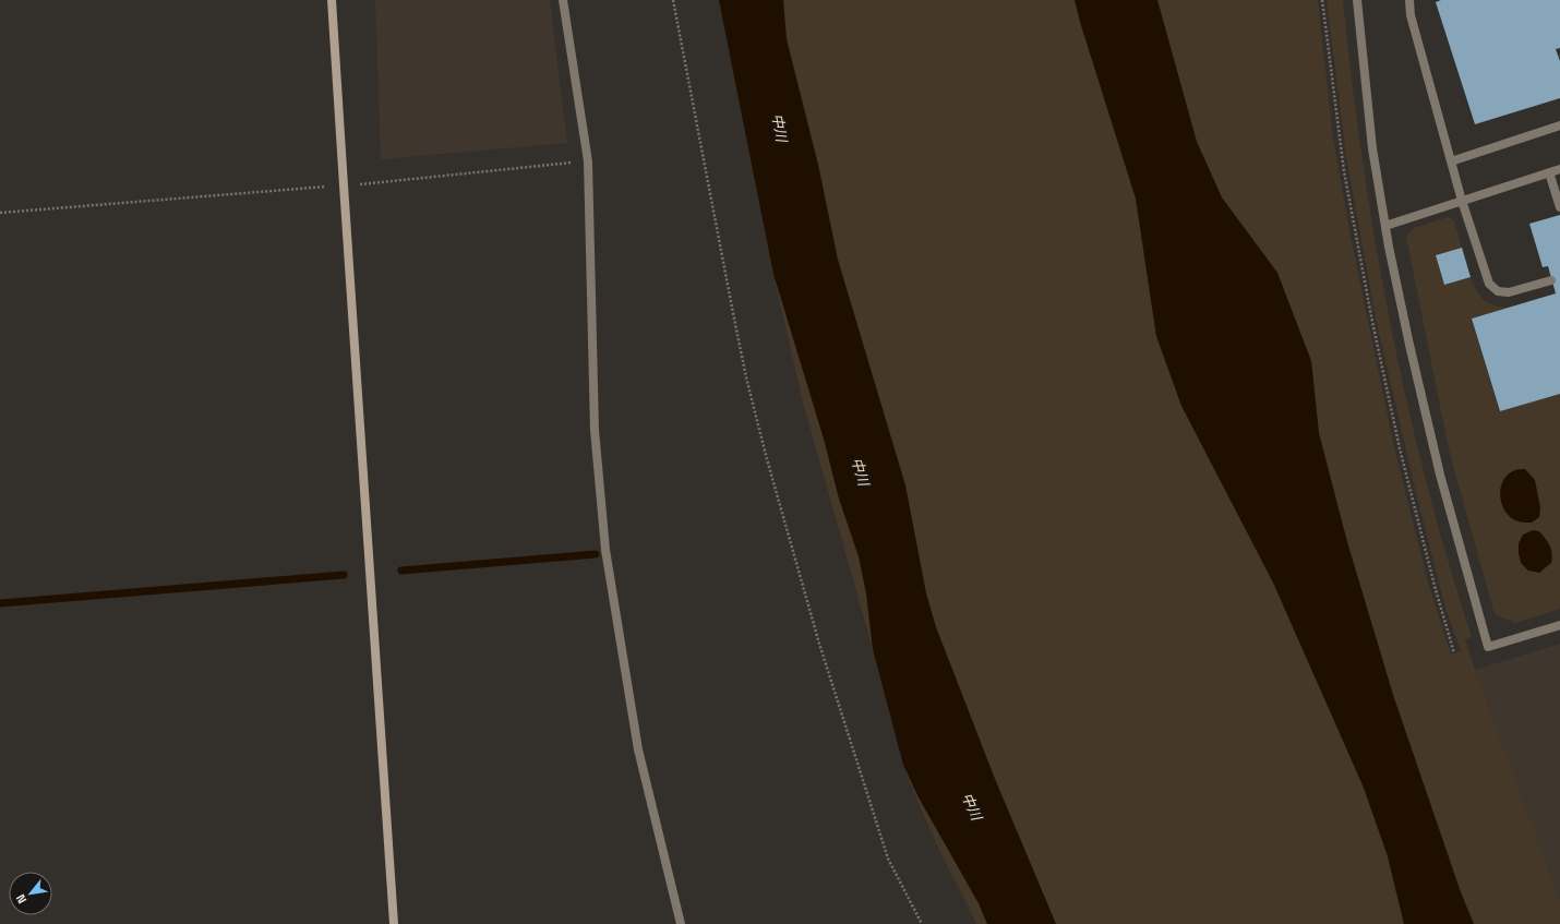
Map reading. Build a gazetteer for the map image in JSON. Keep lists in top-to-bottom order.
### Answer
{
  "water": ["中川"],
  "north": "bottom left"
}
